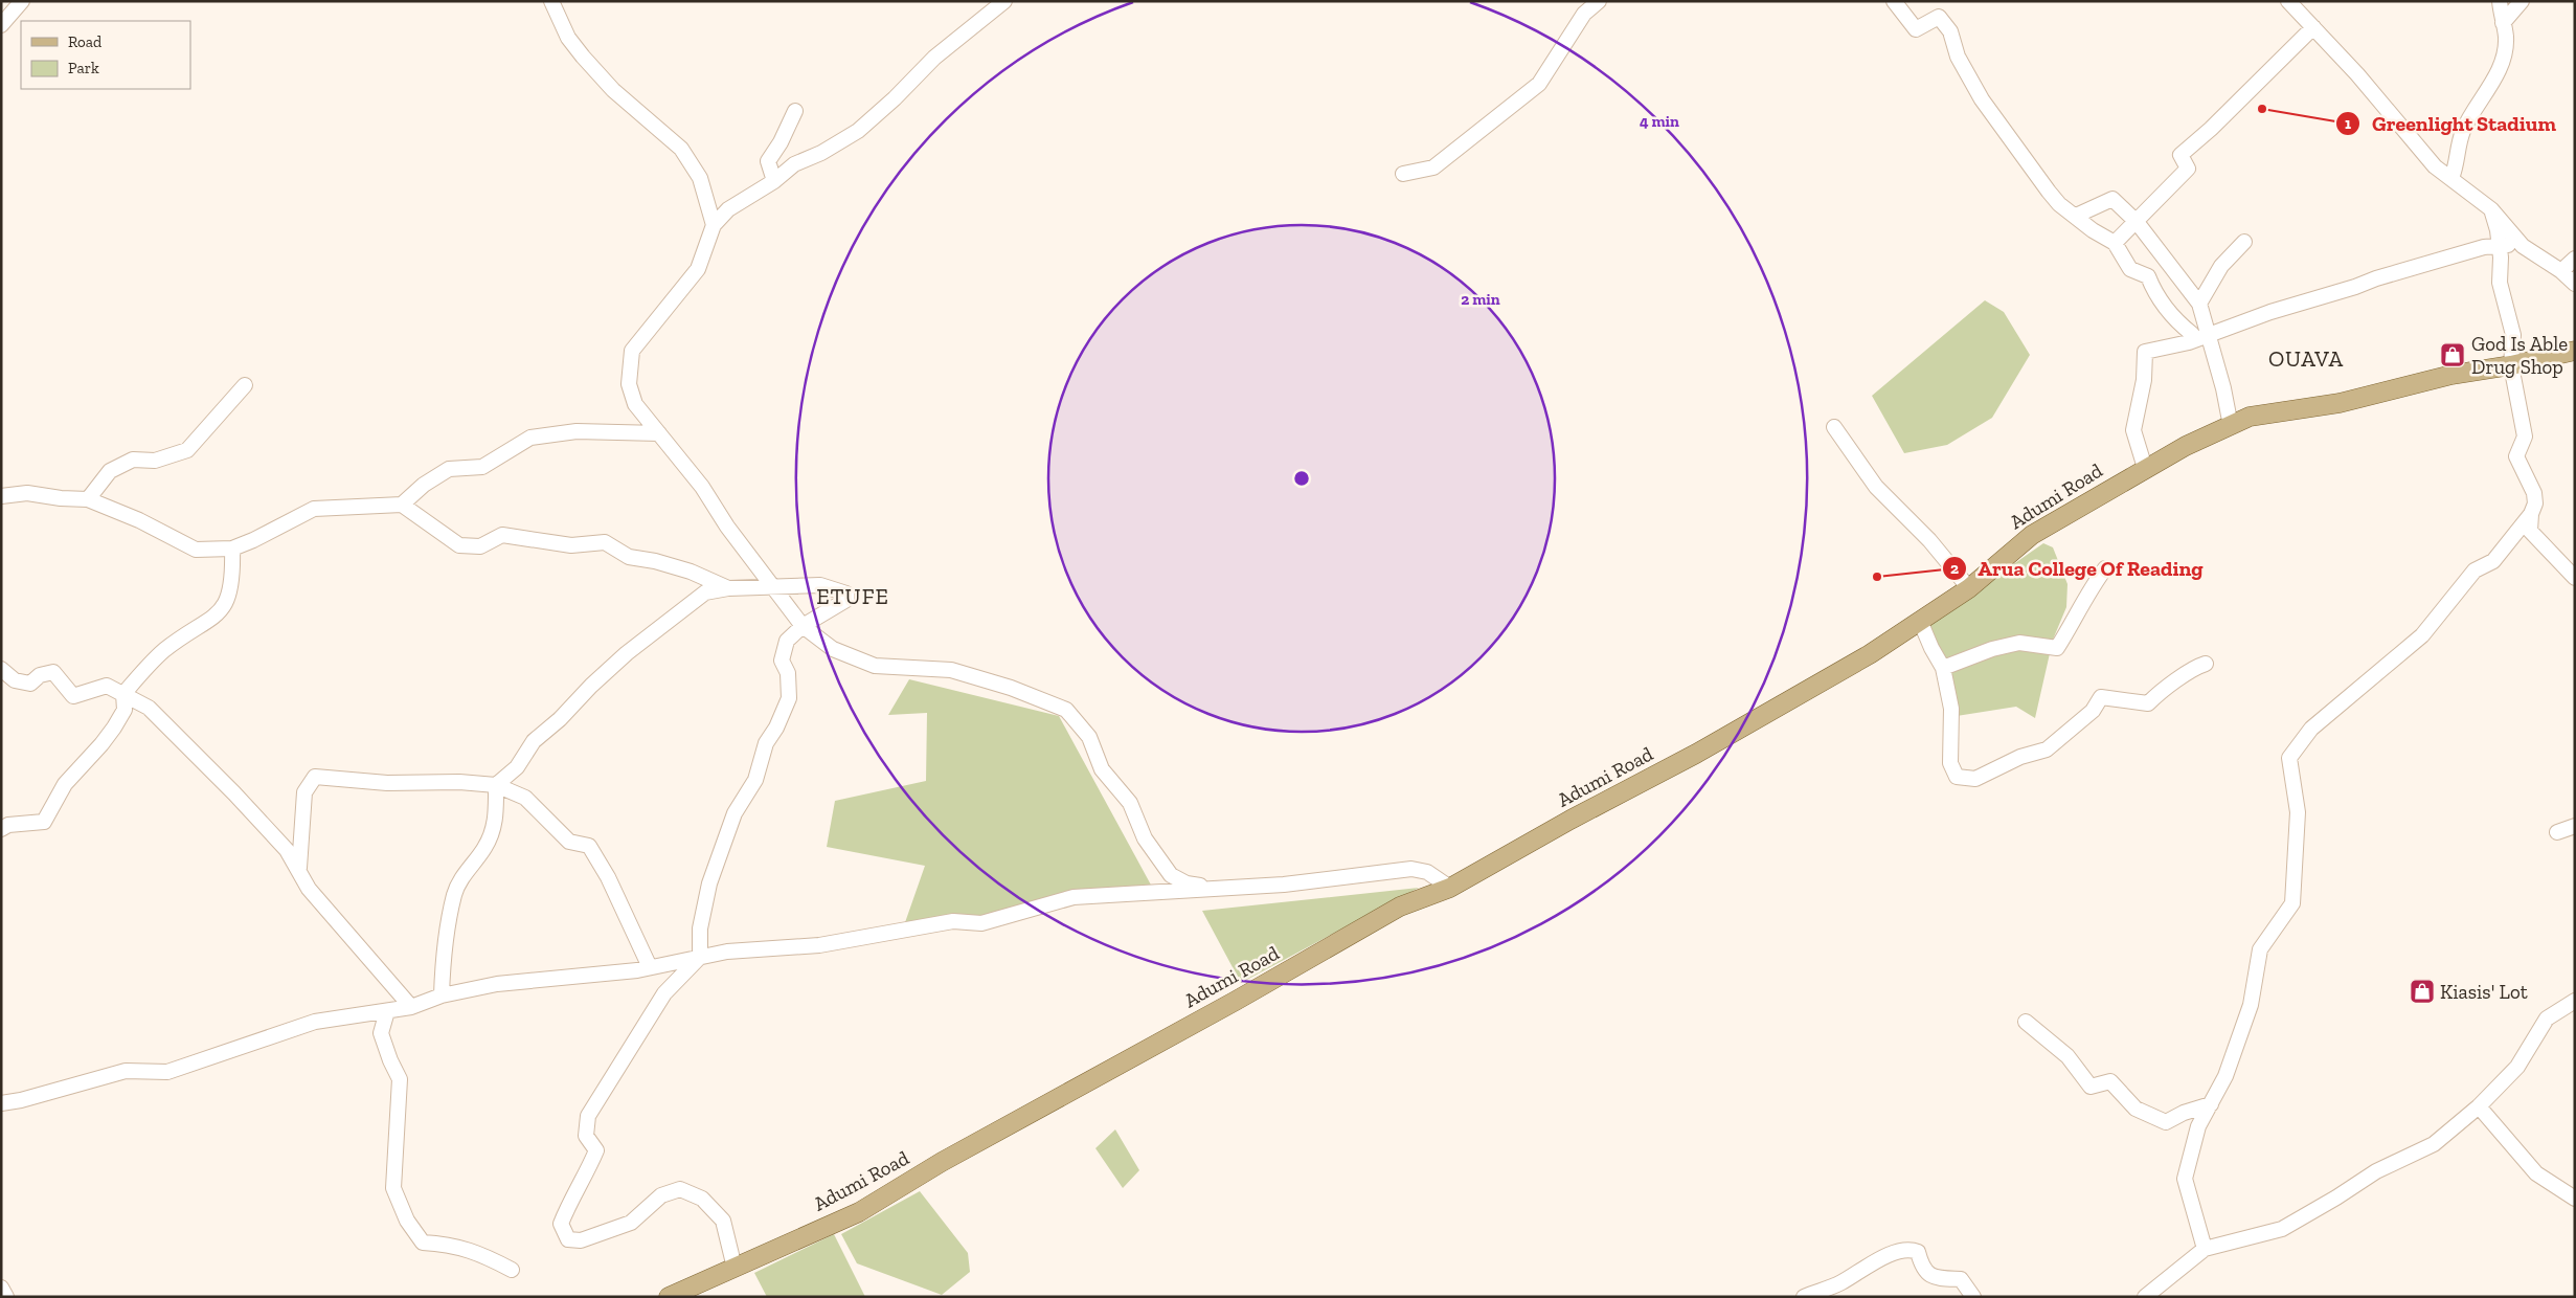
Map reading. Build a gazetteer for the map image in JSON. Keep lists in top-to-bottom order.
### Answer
{
  "streets": {
    "main road": ["Adumi Road"]
  },
  "districts": ["OUAVA", "ETUFE"],
  "places": {
    "other": ["Greenlight Stadium", "Arua College Of Reading"],
    "shop": ["God Is Able Drug Shop", "Kiasis' Lot"]
  },
  "legend": ["Road", "Park"],
  "rings": ["4 min", "2 min"]
}
